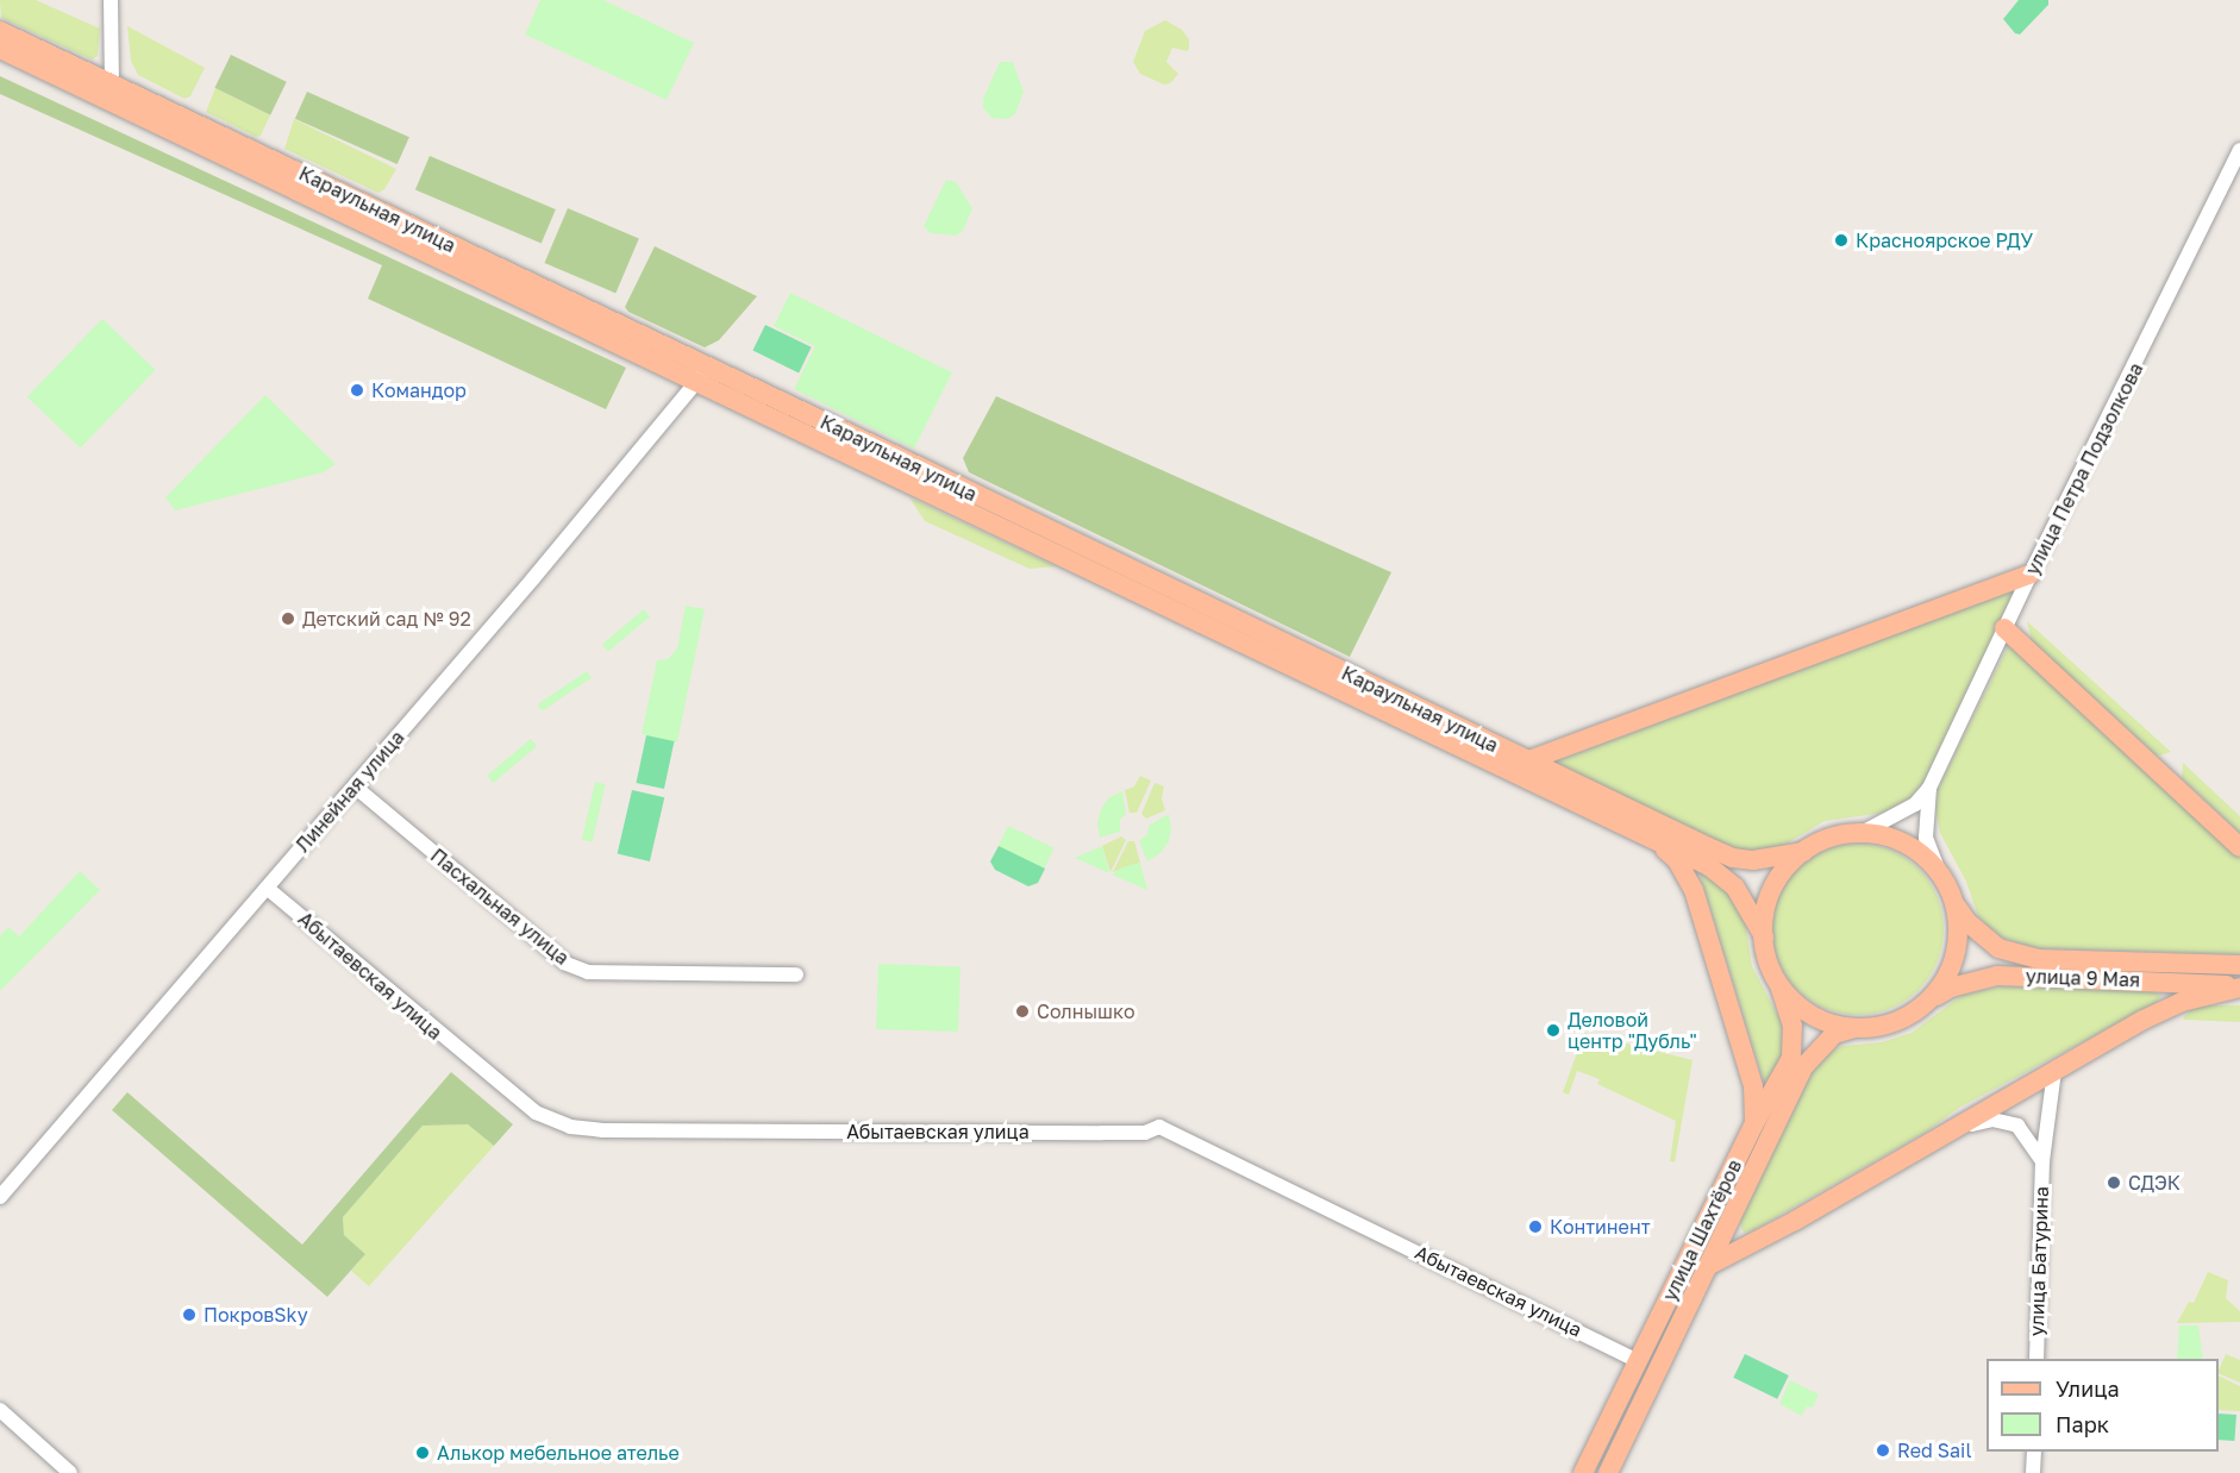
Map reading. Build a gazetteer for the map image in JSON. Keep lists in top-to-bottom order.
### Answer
{
  "streets": {
    "main road": ["Караульная улица", "улица 9 Мая", "улица Шахтёров"],
    "street": [
      "улица Петра Подзолкова",
      "Линейная улица",
      "Пасхальная улица",
      "Абытаевская улица",
      "улица Батурина"
    ]
  },
  "crossings": [
    ["Караульная улица", "улица Петра Подзолкова"],
    ["Караульная улица", "Линейная улица"],
    ["Караульная улица", "улица 9 Мая"],
    ["Караульная улица", "улица Шахтёров"],
    ["улица Петра Подзолкова", "улица 9 Мая"],
    ["улица Петра Подзолкова", "улица Шахтёров"],
    ["Линейная улица", "Пасхальная улица"],
    ["Линейная улица", "Абытаевская улица"],
    ["Абытаевская улица", "улица Шахтёров"],
    ["улица 9 Мая", "улица Шахтёров"]
  ],
  "places": [
    "Красноярское РДУ",
    "Командор",
    "Детский сад № 92",
    "Солнышко",
    "Деловой центр \"Дубль\"",
    "СДЭК",
    "Континент",
    "ПокровSky",
    "Red Sail",
    "Алькор мебельное ателье"
  ],
  "legend": ["Улица", "Парк"]
}
